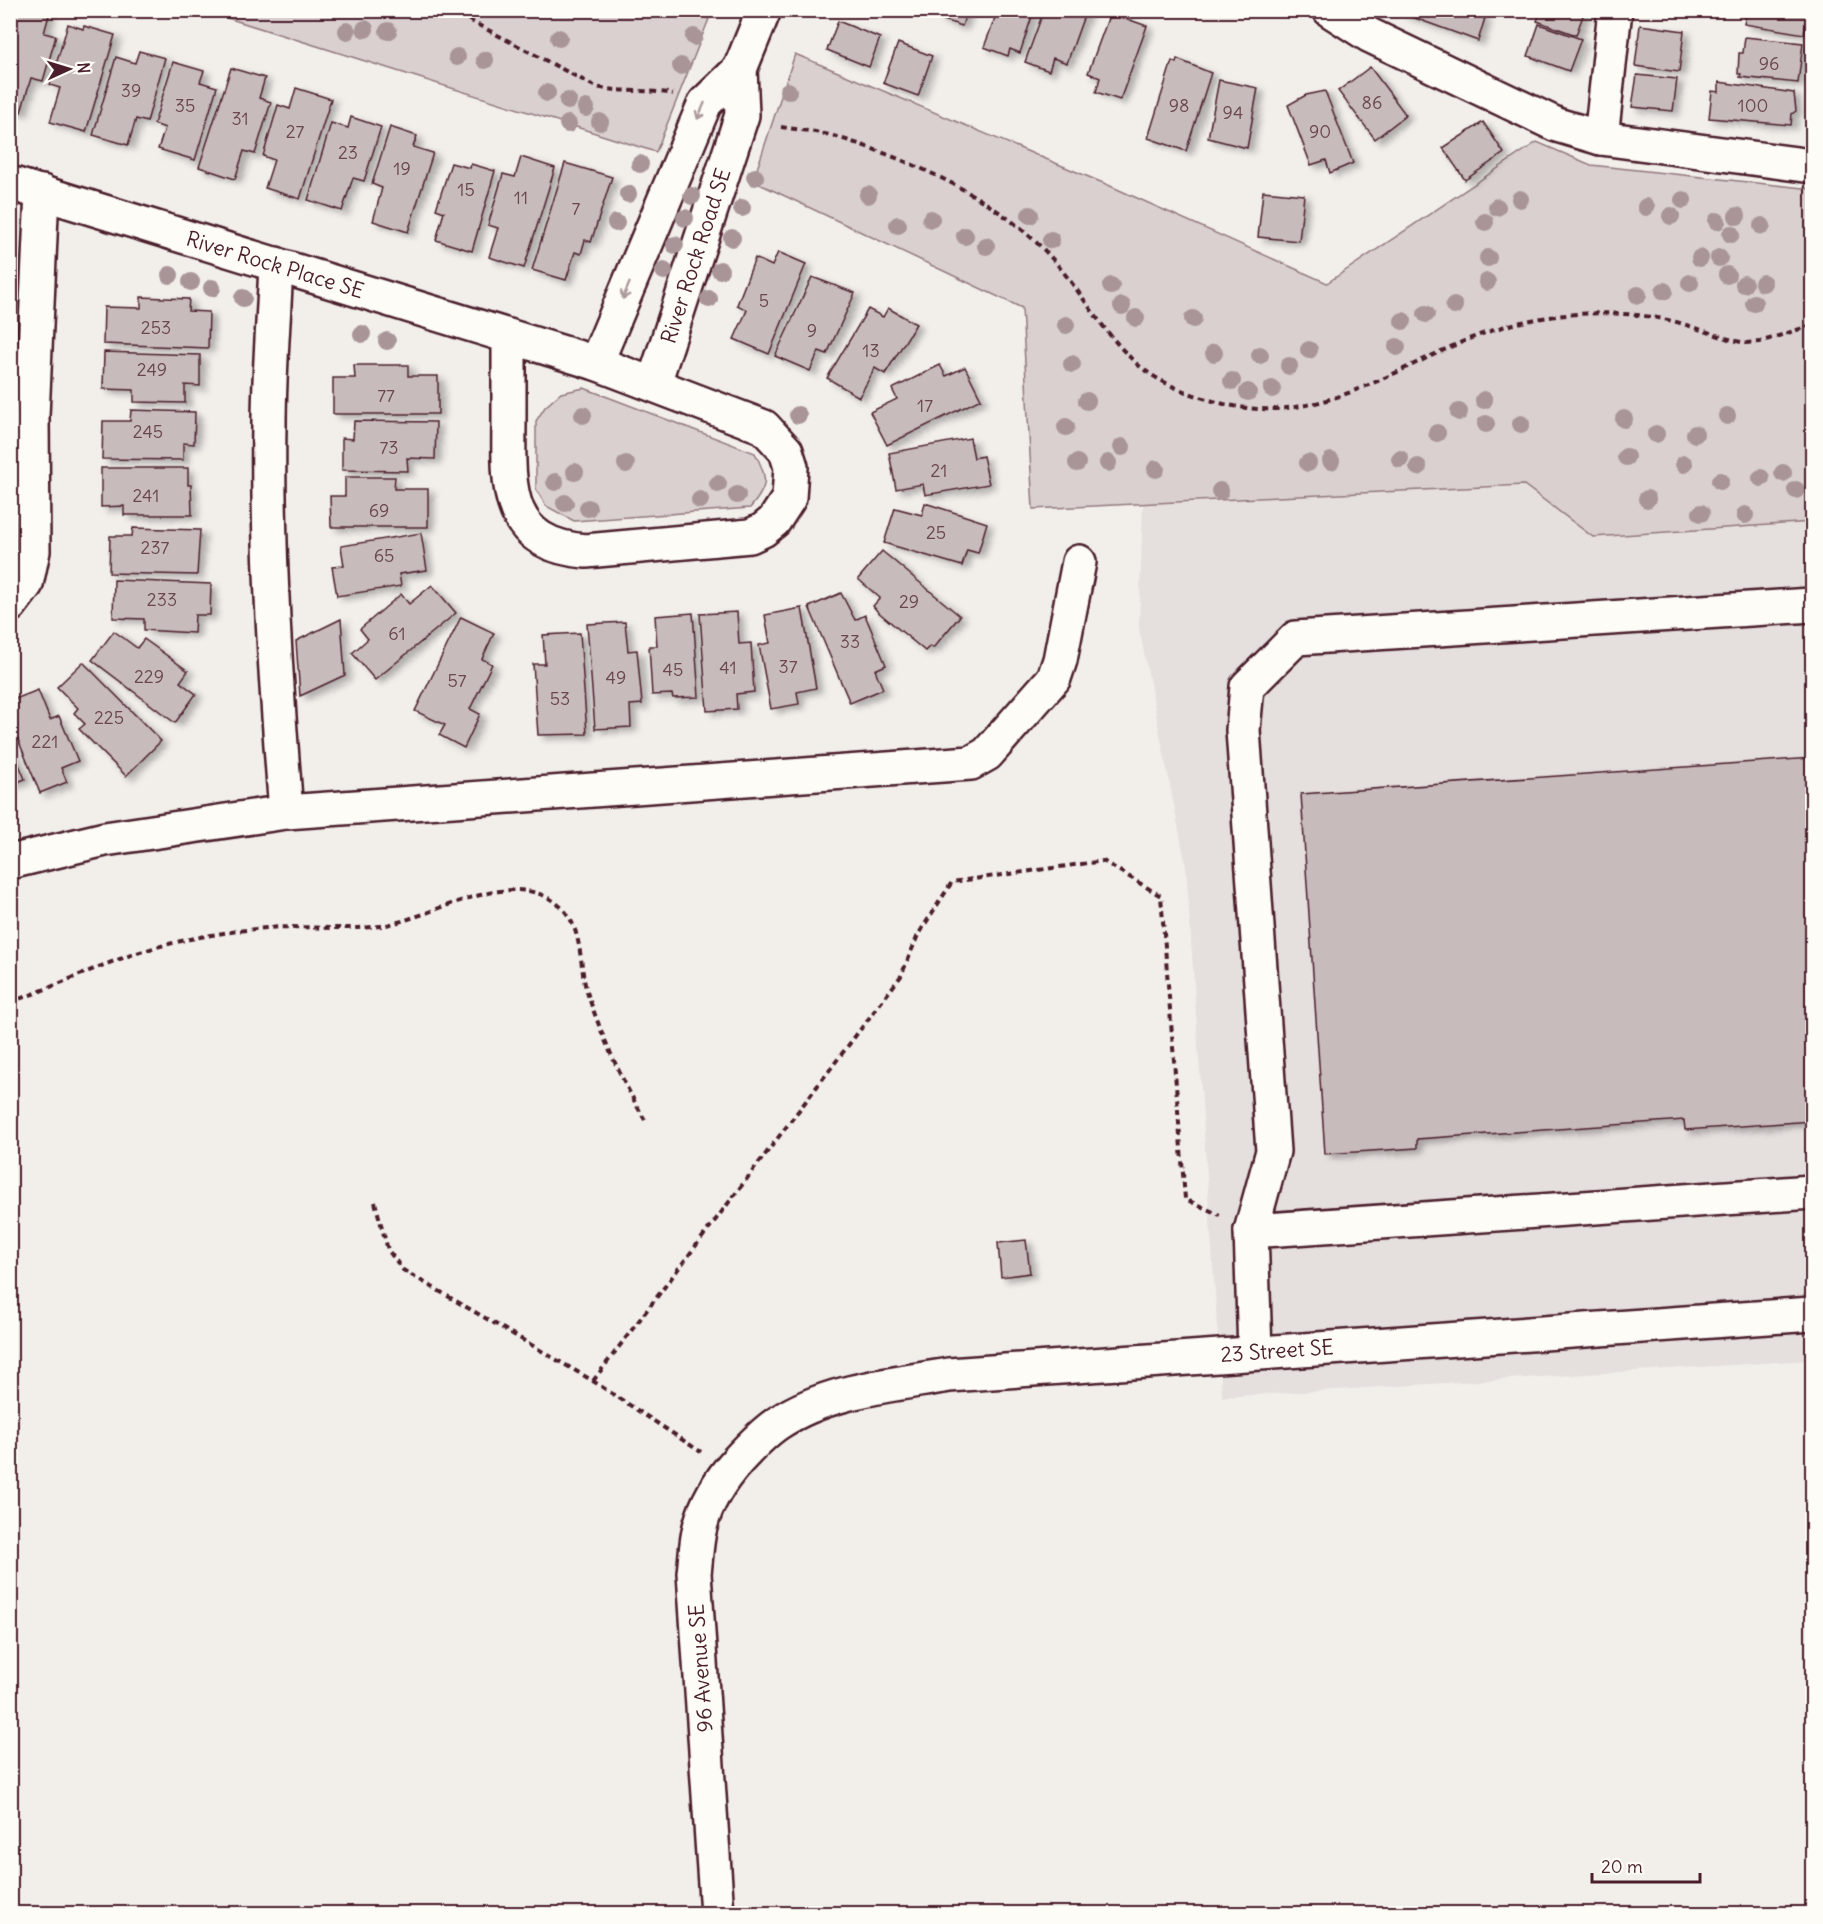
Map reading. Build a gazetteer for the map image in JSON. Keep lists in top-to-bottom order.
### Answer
{
  "streets": {
    "street": [
      "River Rock Road SE",
      "River Rock Place SE",
      "23 Street SE",
      "96 Avenue SE"
    ]
  },
  "crossings": [
    ["23 Street SE", "96 Avenue SE"]
  ],
  "house_numbers": [
    "96",
    "39",
    "86",
    "35",
    "98",
    "100",
    "94",
    "31",
    "27",
    "90",
    "23",
    "19",
    "15",
    "11",
    "7",
    "5",
    "253",
    "9",
    "13",
    "249",
    "77",
    "17",
    "245",
    "73",
    "21",
    "241",
    "69",
    "25",
    "237",
    "65",
    "233",
    "29",
    "61",
    "33",
    "37",
    "41",
    "45",
    "229",
    "49",
    "57",
    "53",
    "225",
    "221"
  ],
  "scale_bar": "20 m",
  "north": "right"
}
